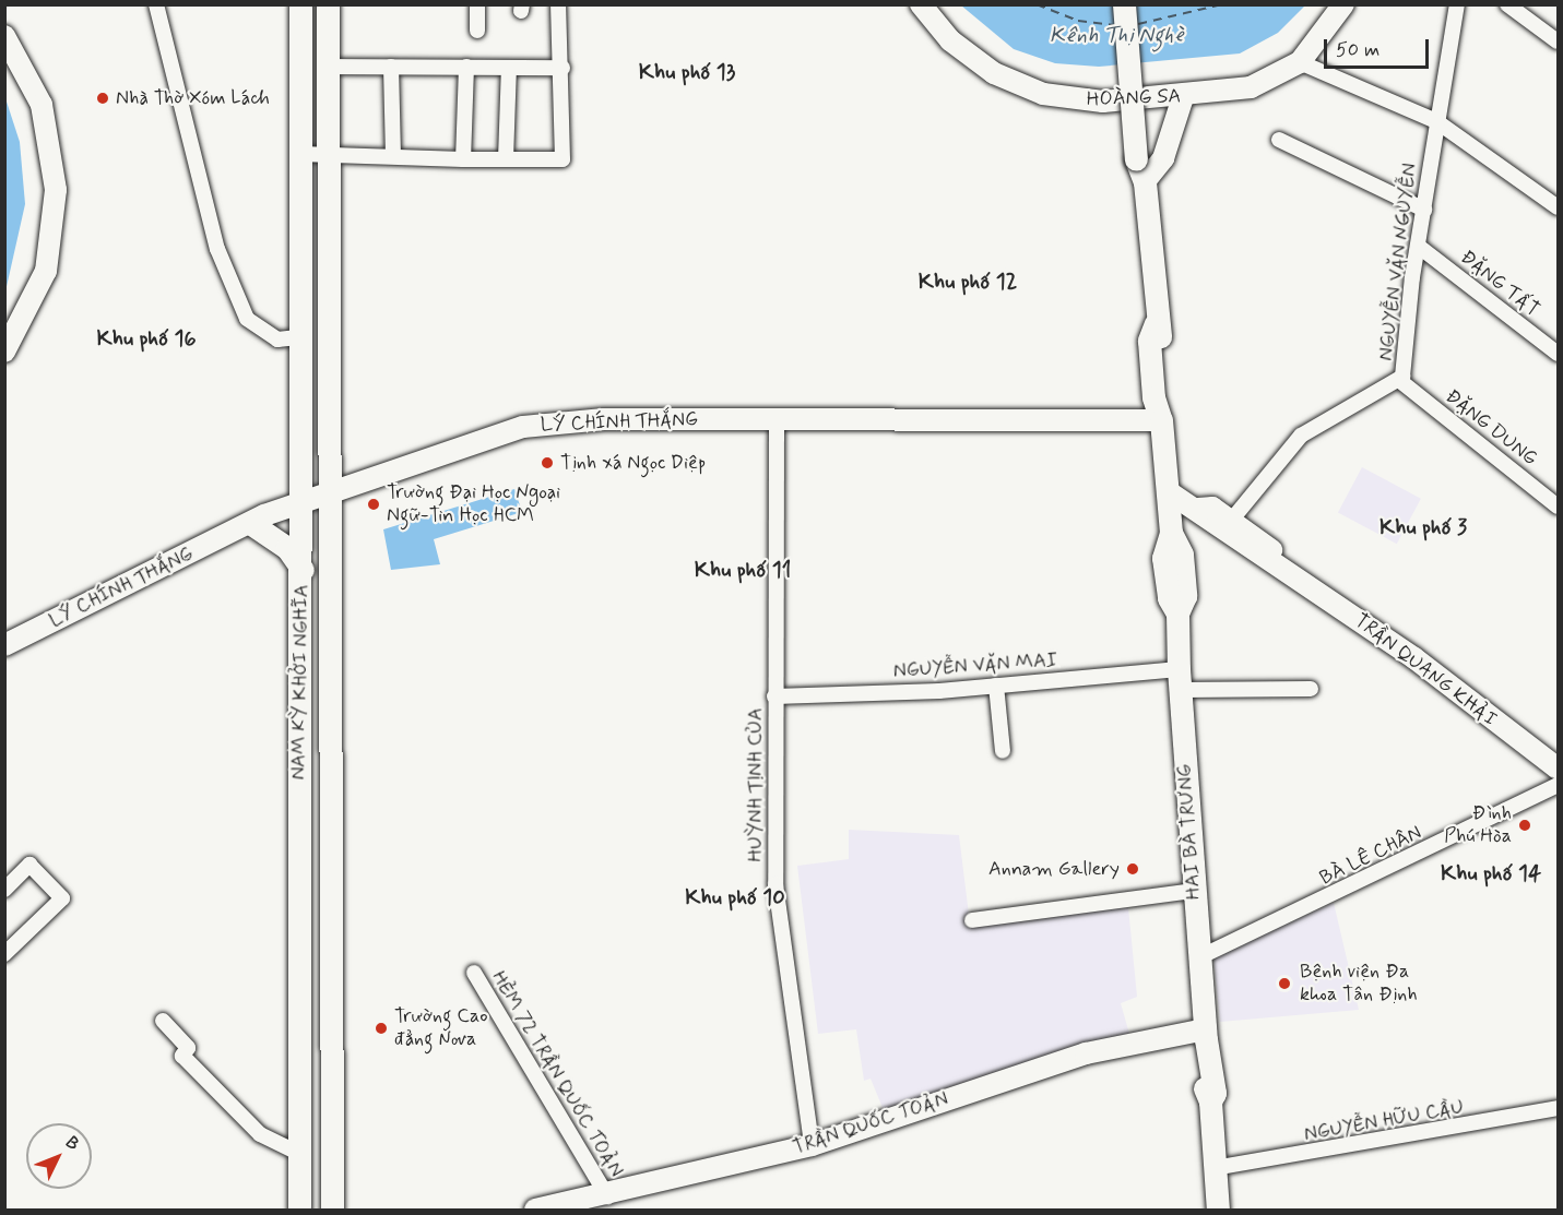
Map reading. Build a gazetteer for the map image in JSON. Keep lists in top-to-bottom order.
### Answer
{
  "streets": {
    "main road": ["NAM KỲ KHỞI NGHĨA", "HAI BÀ TRƯNG"],
    "street": [
      "HOÀNG SA",
      "NGUYỄN VĂN NGUYỄN",
      "ÐẶNG TẤT",
      "LÝ CHÍNH THẮNG",
      "ĐẶNG DUNG",
      "NGUYỄN VĂN MAI",
      "TRẦN QUANG KHẢI",
      "HUỲNH TỊNH CỦA",
      "BÀ LÊ CHÂN",
      "HẺM 72 TRẦN QUỐC TOẢN",
      "NGUYỄN HỮU CẦU",
      "TRẦN QUỐC TOẢN"
    ]
  },
  "crossings": [
    ["NGUYỄN VĂN NGUYỄN", "ÐẶNG TẤT"],
    ["NGUYỄN VĂN NGUYỄN", "ĐẶNG DUNG"],
    ["NGUYỄN VĂN NGUYỄN", "TRẦN QUANG KHẢI"],
    ["LÝ CHÍNH THẮNG", "NAM KỲ KHỞI NGHĨA"],
    ["LÝ CHÍNH THẮNG", "HUỲNH TỊNH CỦA"],
    ["LÝ CHÍNH THẮNG", "HAI BÀ TRƯNG"],
    ["NGUYỄN VĂN MAI", "HUỲNH TỊNH CỦA"],
    ["NGUYỄN VĂN MAI", "HAI BÀ TRƯNG"],
    ["TRẦN QUANG KHẢI", "HAI BÀ TRƯNG"],
    ["HUỲNH TỊNH CỦA", "TRẦN QUỐC TOẢN"],
    ["HAI BÀ TRƯNG", "BÀ LÊ CHÂN"],
    ["HAI BÀ TRƯNG", "NGUYỄN HỮU CẦU"],
    ["HAI BÀ TRƯNG", "TRẦN QUỐC TOẢN"],
    ["HẺM 72 TRẦN QUỐC TOẢN", "TRẦN QUỐC TOẢN"]
  ],
  "districts": [
    "Khu phố 13",
    "Khu phố 12",
    "Khu phố 16",
    "Khu phố 3",
    "Khu phố 11",
    "Khu phố 14",
    "Khu phố 10"
  ],
  "water": ["Kênh Thị Nghè"],
  "places": [
    "Nhà Thờ Xóm Lách",
    "Tịnh xá Ngọc Diệp",
    "Trường Đại Học Ngoại Ngữ-Tin Học HCM",
    "Đình Phú Hòa",
    "Annam Gallery",
    "Bệnh viện Đa khoa Tân Định",
    "Trường Cao đẳng Nova"
  ],
  "scale_bar": "50 m",
  "north": "top right"
}
